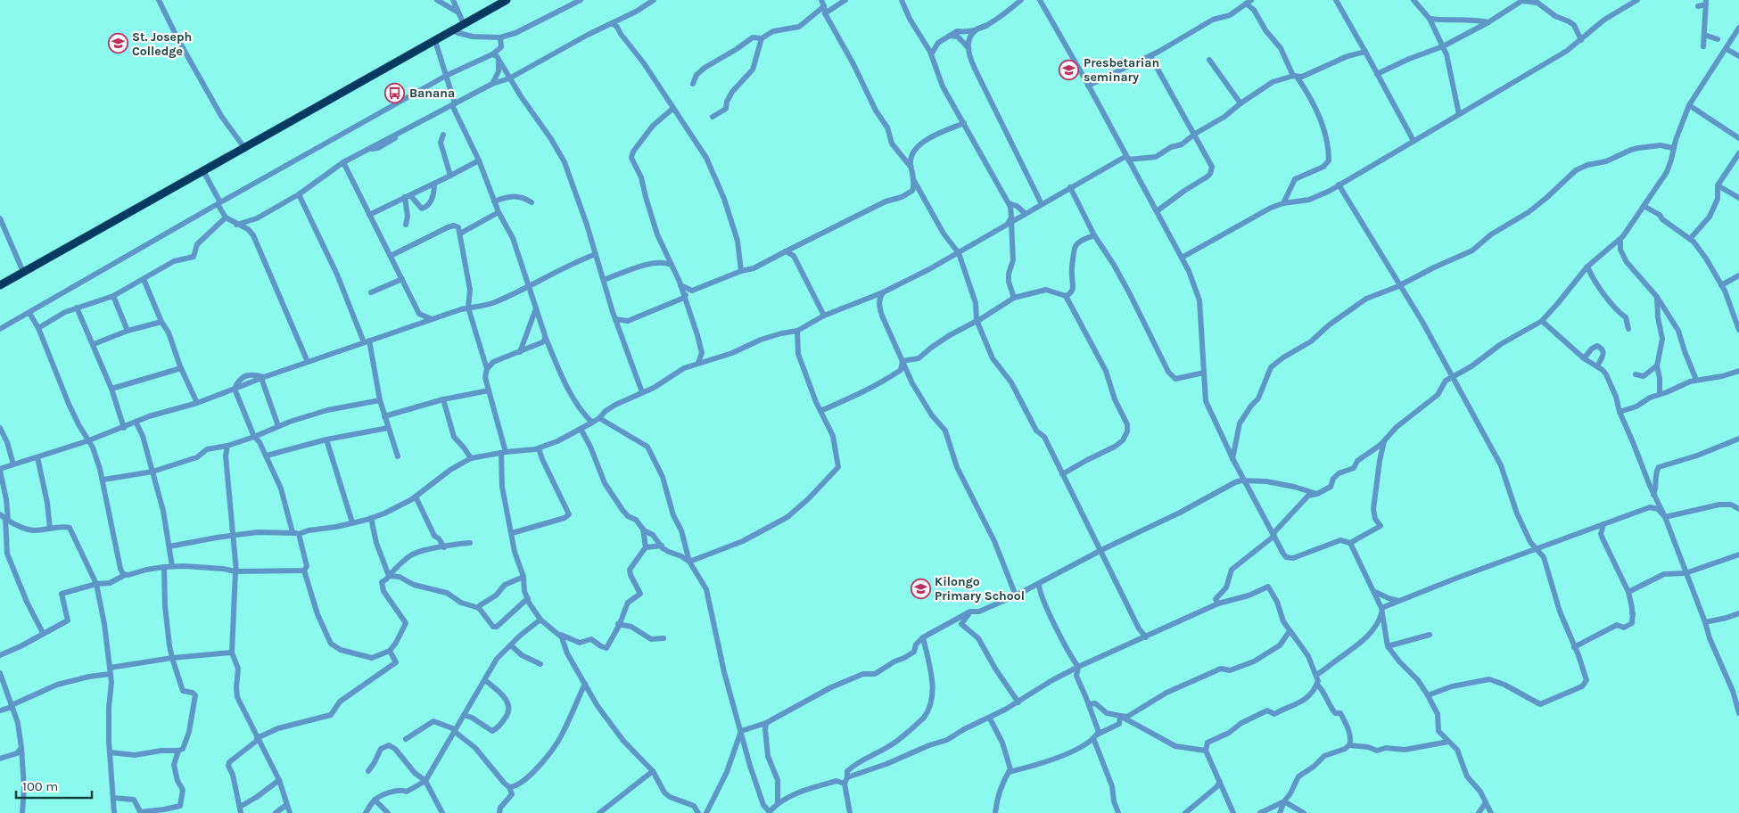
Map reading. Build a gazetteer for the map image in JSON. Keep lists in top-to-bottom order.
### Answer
{
  "places": {
    "school or university": ["St. Joseph Colledge", "Presbetarian seminary", "Kilongo Primary School"],
    "bus stop": ["Banana"]
  },
  "scale_bar": "100 m"
}
